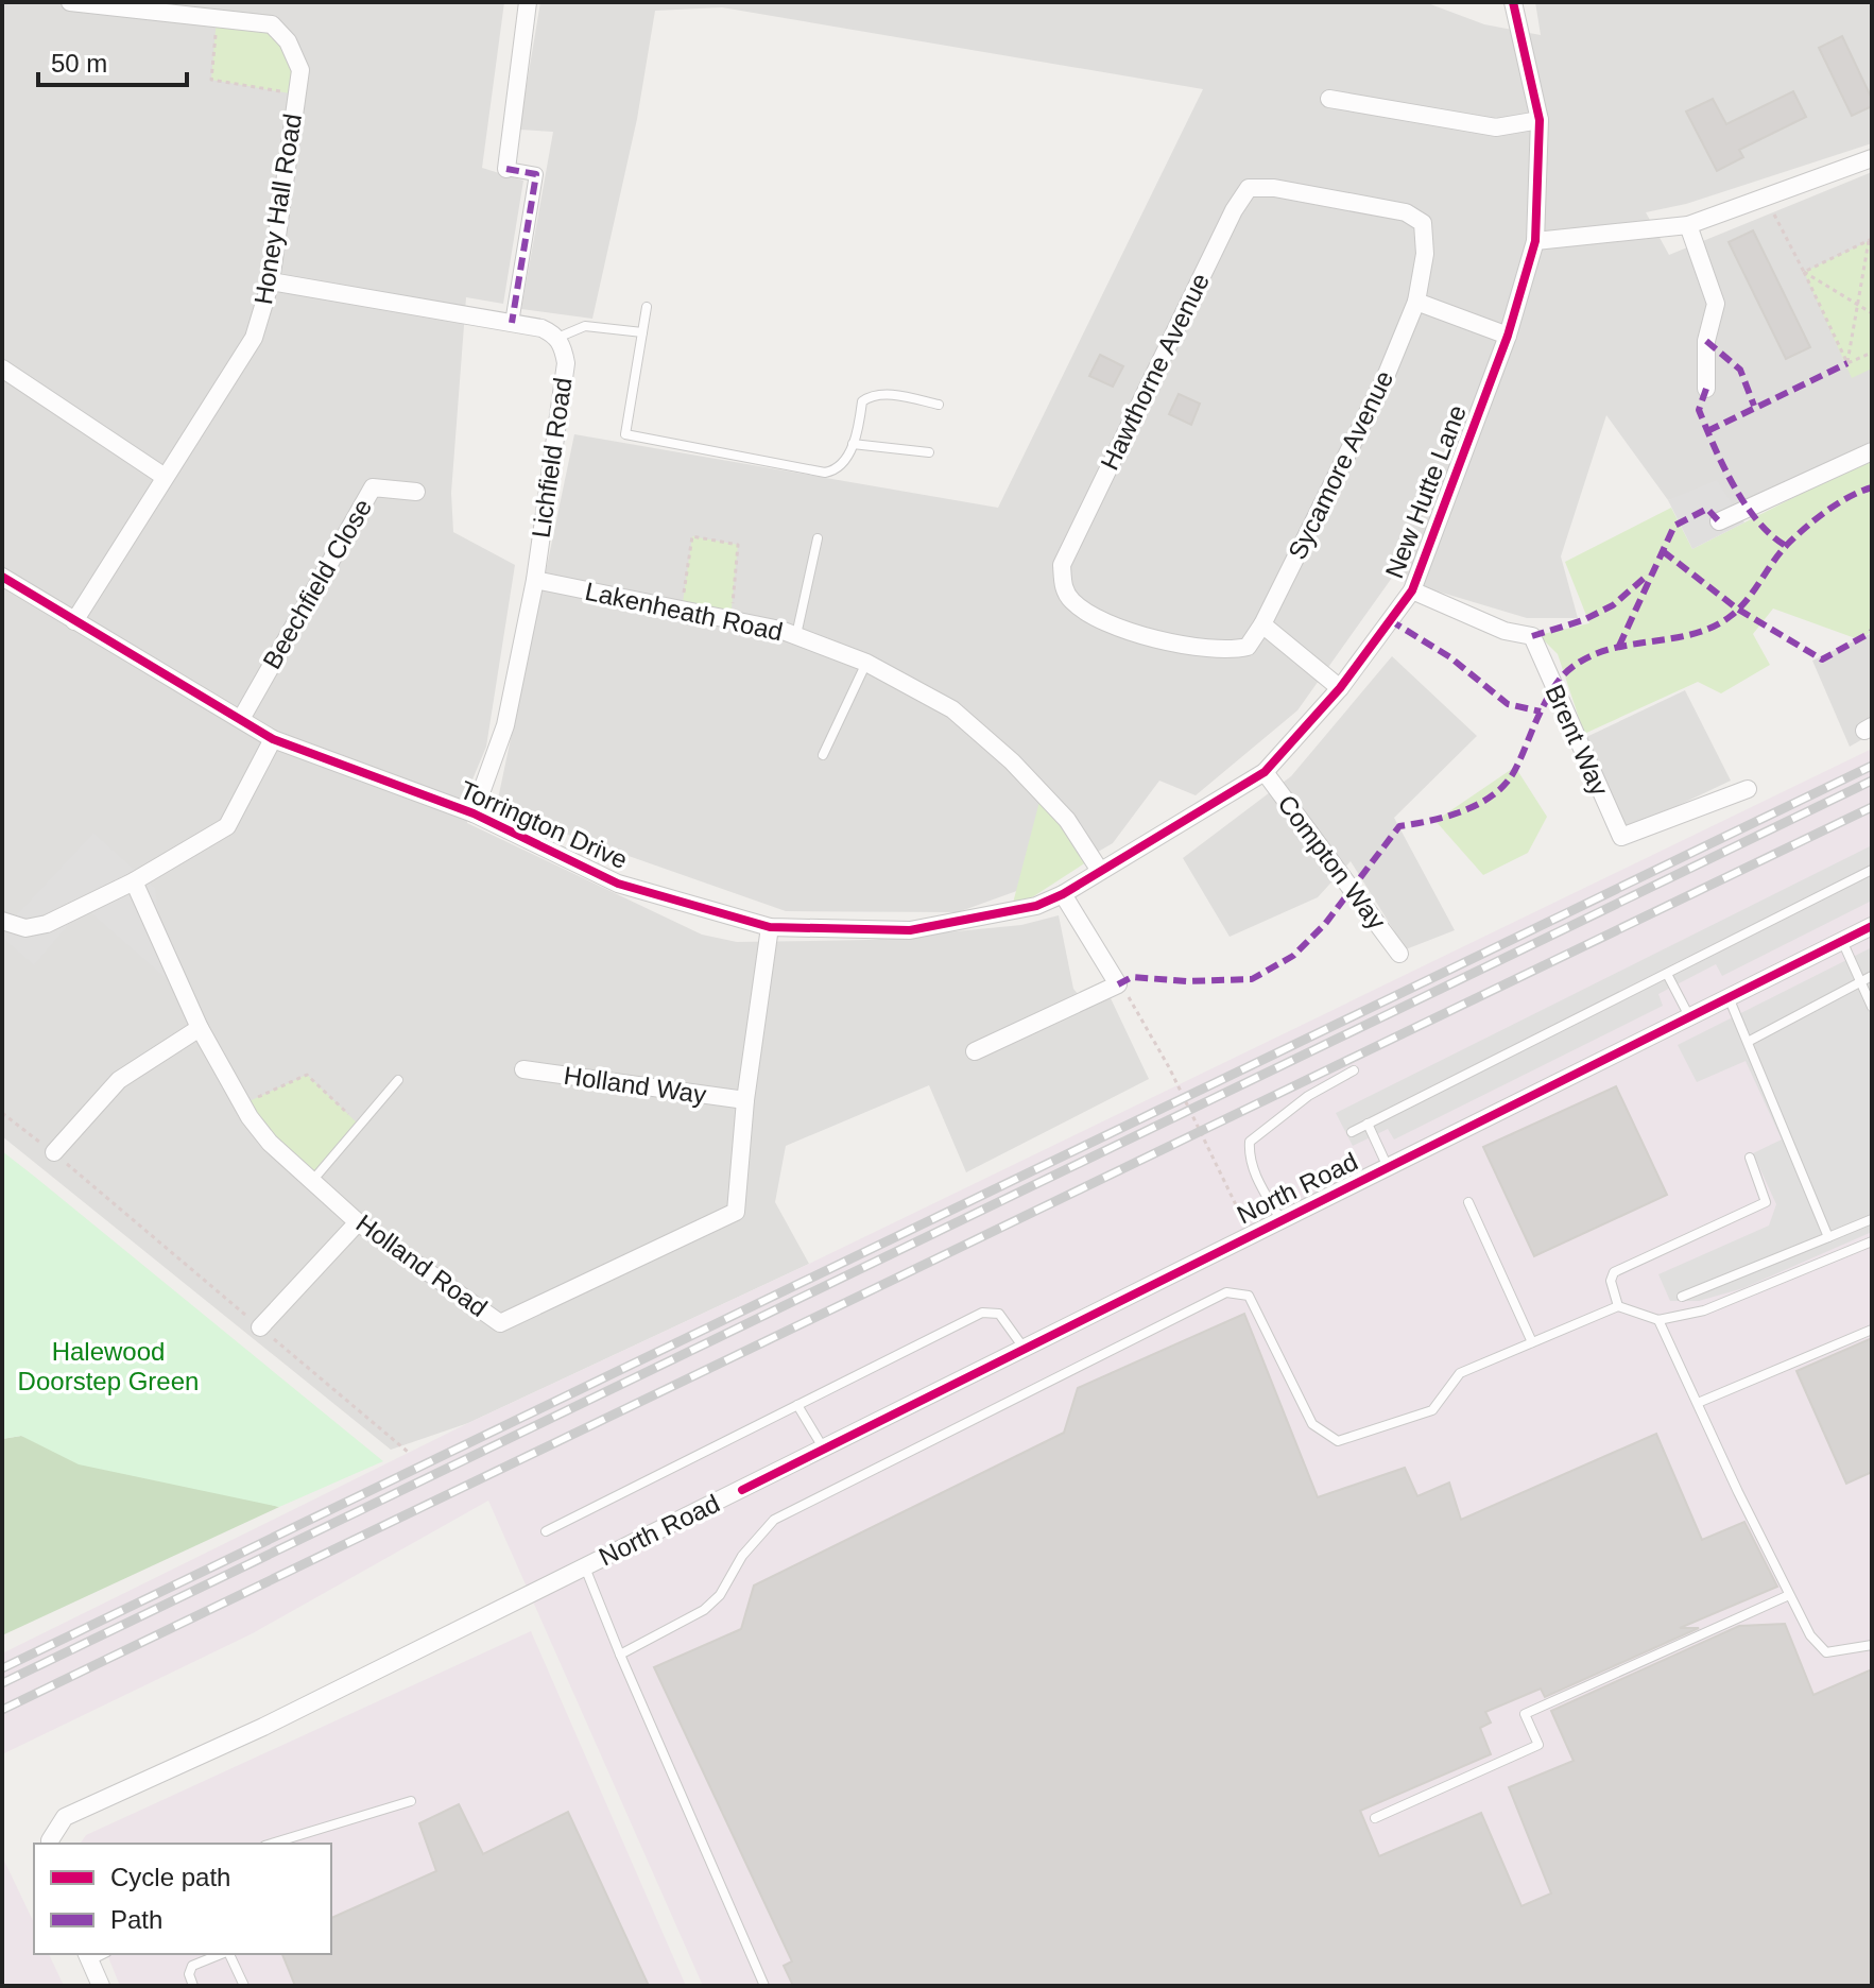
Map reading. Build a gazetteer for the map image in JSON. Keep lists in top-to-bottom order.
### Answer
{
  "streets": {
    "street": [
      "Honey Hall Road",
      "Hawthorne Avenue",
      "Lichfield Road",
      "Sycamore Avenue",
      "New Hutte Lane",
      "Beechfield Close",
      "Lakenheath Road",
      "Brent Way",
      "Torrington Drive",
      "Compton Way",
      "Holland Way",
      "North Road",
      "Holland Road"
    ]
  },
  "crossings": [
    ["Honey Hall Road", "Torrington Drive"],
    ["Hawthorne Avenue", "Sycamore Avenue"],
    ["Lichfield Road", "Lakenheath Road"],
    ["Lichfield Road", "Torrington Drive"],
    ["New Hutte Lane", "Lakenheath Road"],
    ["New Hutte Lane", "Brent Way"],
    ["New Hutte Lane", "Torrington Drive"],
    ["New Hutte Lane", "Compton Way"],
    ["Beechfield Close", "Torrington Drive"],
    ["Torrington Drive", "Holland Road"],
    ["Holland Way", "Holland Road"]
  ],
  "parks": ["Halewood Doorstep Green"],
  "legend": ["Cycle path", "Path"],
  "scale_bar": "50 m"
}
